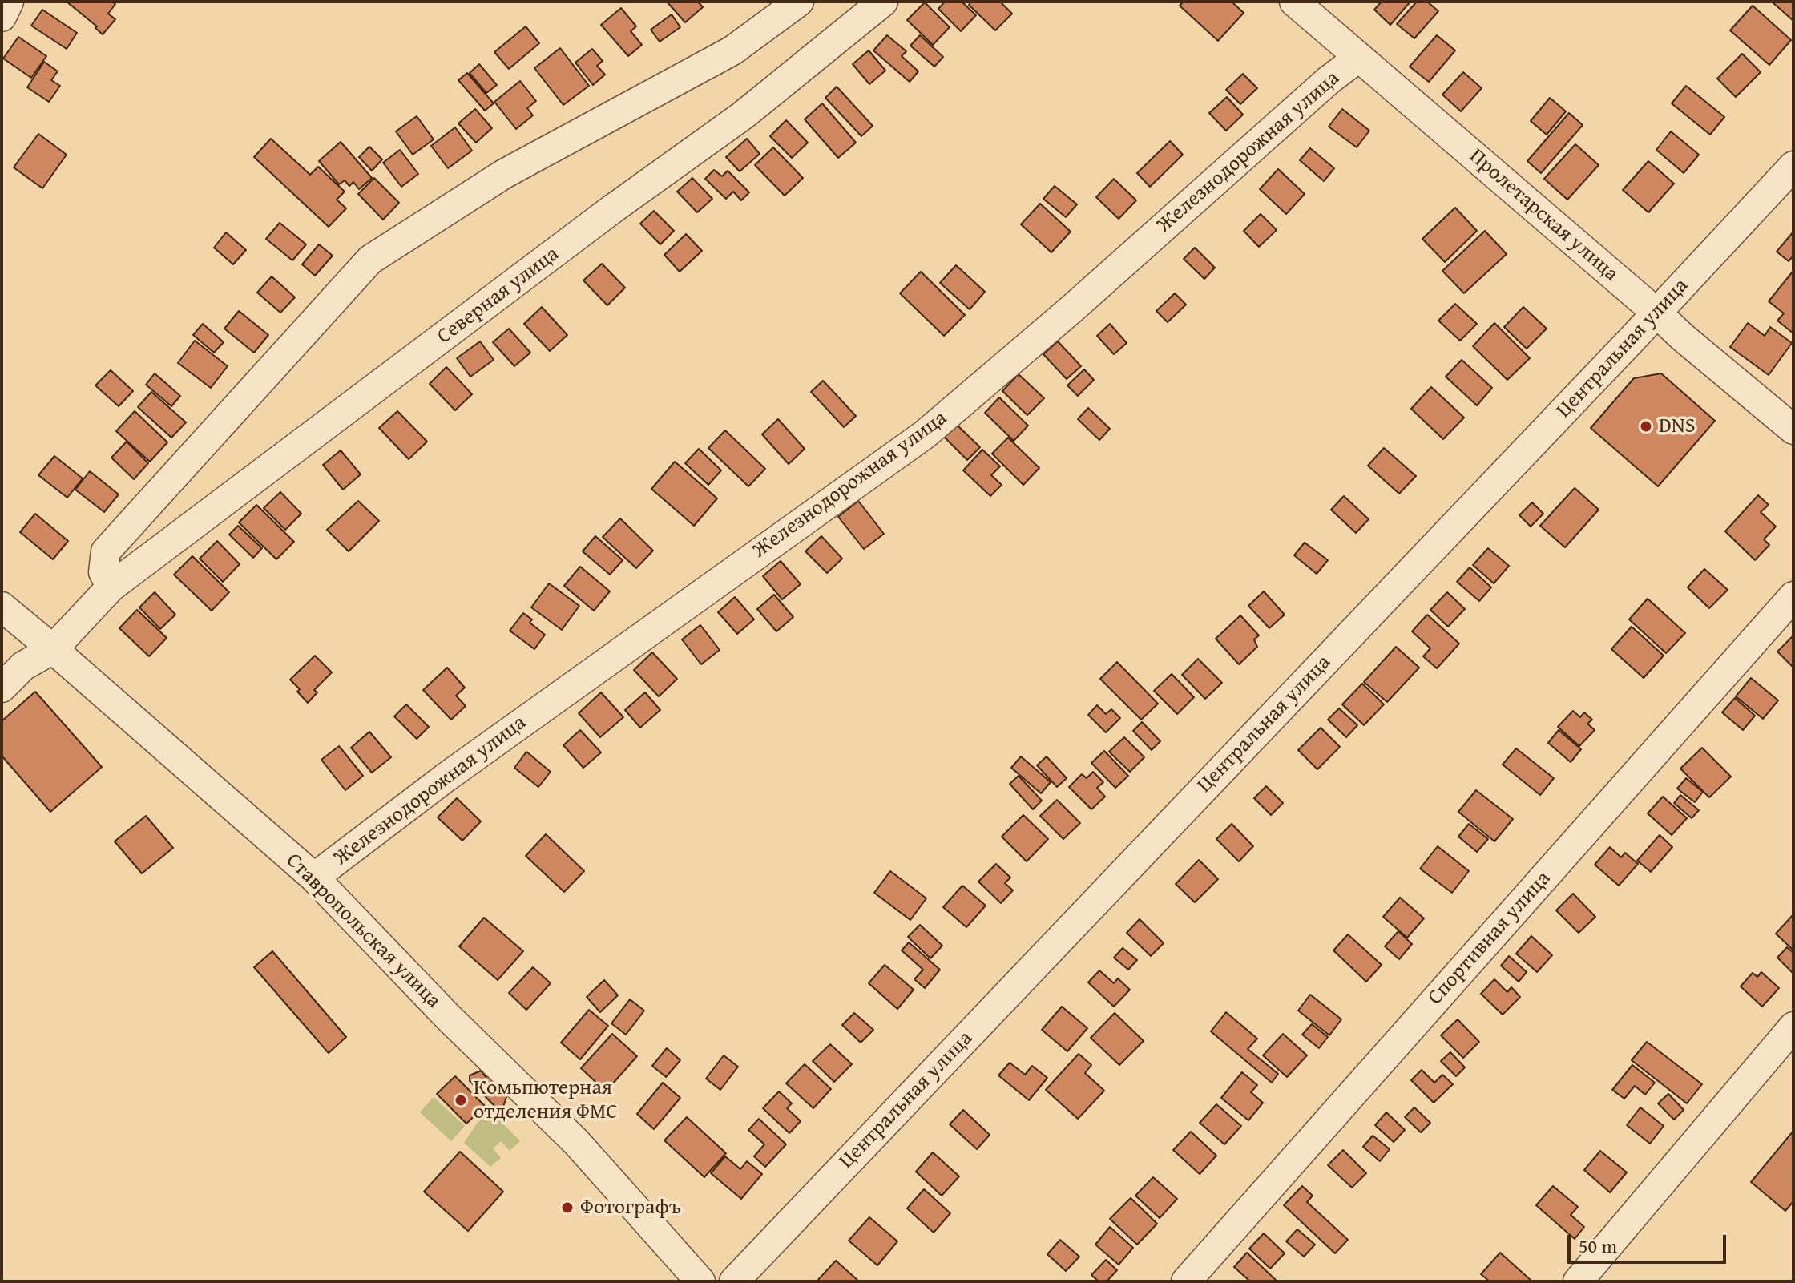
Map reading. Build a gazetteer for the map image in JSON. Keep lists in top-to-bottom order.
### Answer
{
  "streets": {
    "street": [
      "Железнодорожная улица",
      "Пролетарская улица",
      "Северная улица",
      "Центральная улица",
      "Ставропольская улица",
      "Спортивная улица"
    ]
  },
  "crossings": [
    ["Железнодорожная улица", "Пролетарская улица"],
    ["Железнодорожная улица", "Ставропольская улица"],
    ["Пролетарская улица", "Центральная улица"],
    ["Северная улица", "Ставропольская улица"]
  ],
  "places": ["DNS", "Комьпютерная отделения ФМС", "Фотографъ"],
  "scale_bar": "50 m"
}
